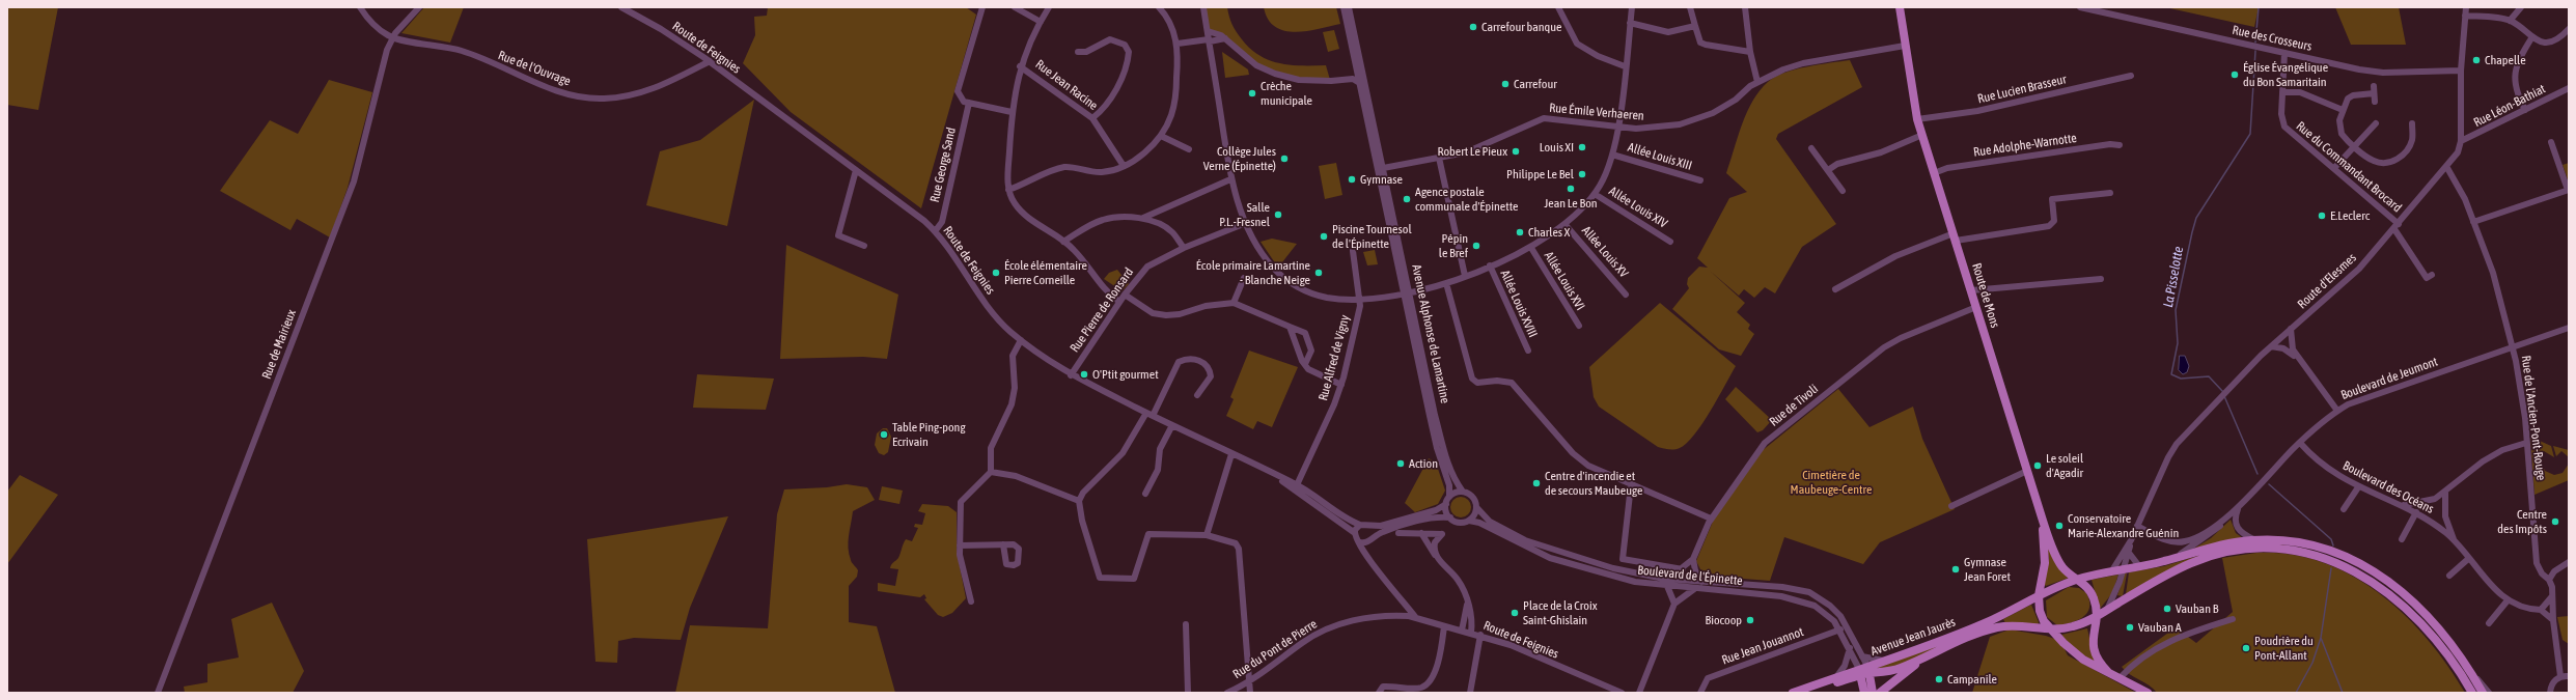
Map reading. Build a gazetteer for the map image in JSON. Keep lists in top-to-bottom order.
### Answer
{
  "streets": {
    "main road": ["Route de Mons", "Avenue Jean Jaurès"],
    "street": [
      "Rue des Crosseurs",
      "Route de Feignies",
      "Rue de l'Ouvrage",
      "Rue Jean Racine",
      "Rue Lucien Brasseur",
      "Rue Léon-Bathiat",
      "Rue Émile Verhaeren",
      "Rue Adolphe-Warnotte",
      "Allée Louis XIII",
      "Rue George Sand",
      "Rue du Commandant Brocard",
      "Allée Louis XIV",
      "Allée Louis XV",
      "Allée Louis XVI",
      "Route d'Elesmes",
      "Allée Louis XVIII",
      "Rue Pierre de Ronsard",
      "Avenue Alphonse de Lamartine",
      "Rue de Mairieux",
      "Rue Alfred de Vigny",
      "Boulevard de Jeumont",
      "Rue de Tivoli",
      "Rue de l'Ancien-Pont-Rouge",
      "Boulevard des Océans",
      "Boulevard de l'Épinette",
      "Rue Jean Jouannot",
      "Rue du Pont de Pierre"
    ]
  },
  "crossings": [
    ["Rue des Crosseurs", "Rue du Commandant Brocard"],
    ["Rue des Crosseurs", "Route d'Elesmes"],
    ["Route de Feignies", "Rue de l'Ouvrage"],
    ["Route de Feignies", "Rue George Sand"],
    ["Route de Feignies", "Rue Pierre de Ronsard"],
    ["Route de Feignies", "Rue Alfred de Vigny"],
    ["Route de Feignies", "Rue du Pont de Pierre"],
    ["Rue de l'Ouvrage", "Rue de Mairieux"],
    ["Rue Lucien Brasseur", "Route de Mons"],
    ["Rue Léon-Bathiat", "Route d'Elesmes"],
    ["Rue Émile Verhaeren", "Route de Mons"],
    ["Rue Émile Verhaeren", "Avenue Alphonse de Lamartine"],
    ["Rue Adolphe-Warnotte", "Route de Mons"],
    ["Rue du Commandant Brocard", "Route d'Elesmes"],
    ["Route d'Elesmes", "Boulevard de Jeumont"],
    ["Route d'Elesmes", "Rue de l'Ancien-Pont-Rouge"],
    ["Route de Mons", "Rue de Tivoli"],
    ["Route de Mons", "Avenue Jean Jaurès"],
    ["Avenue Alphonse de Lamartine", "Boulevard de l'Épinette"],
    ["Boulevard de Jeumont", "Rue de l'Ancien-Pont-Rouge"],
    ["Boulevard de Jeumont", "Boulevard des Océans"],
    ["Boulevard de l'Épinette", "Avenue Jean Jaurès"],
    ["Boulevard de l'Épinette", "Rue Jean Jouannot"]
  ],
  "water": ["La Pisselotte"],
  "parks": ["Cimetière de Maubeuge-Centre"],
  "places": [
    "Carrefour banque",
    "Chapelle",
    "Église Évangélique du Bon Samaritain",
    "Carrefour",
    "Crèche municipale",
    "Louis XI",
    "Robert Le Pieux",
    "Collège Jules Verne (Épinette)",
    "Philippe Le Bel",
    "Gymnase",
    "Jean Le Bon",
    "Agence postale communale d'Épinette",
    "Salle P.L.-Fresnel",
    "E.Leclerc",
    "Charles X",
    "Piscine Tournesol de l'Épinette",
    "Pépin le Bref",
    "École élémentaire Pierre Corneille",
    "École primaire Lamartine - Blanche Neige",
    "O'Ptit gourmet",
    "Table Ping-pong Ecrivain",
    "Action",
    "Le soleil d'Agadir",
    "Centre d'incendie et de secours Maubeuge",
    "Centre des Impôts",
    "Conservatoire Marie-Alexandre Guénin",
    "Gymnase Jean Foret",
    "Vauban B",
    "Place de la Croix Saint-Ghislain",
    "Biocoop",
    "Vauban A",
    "Poudrière du Pont-Allant",
    "Campanile"
  ]
}
